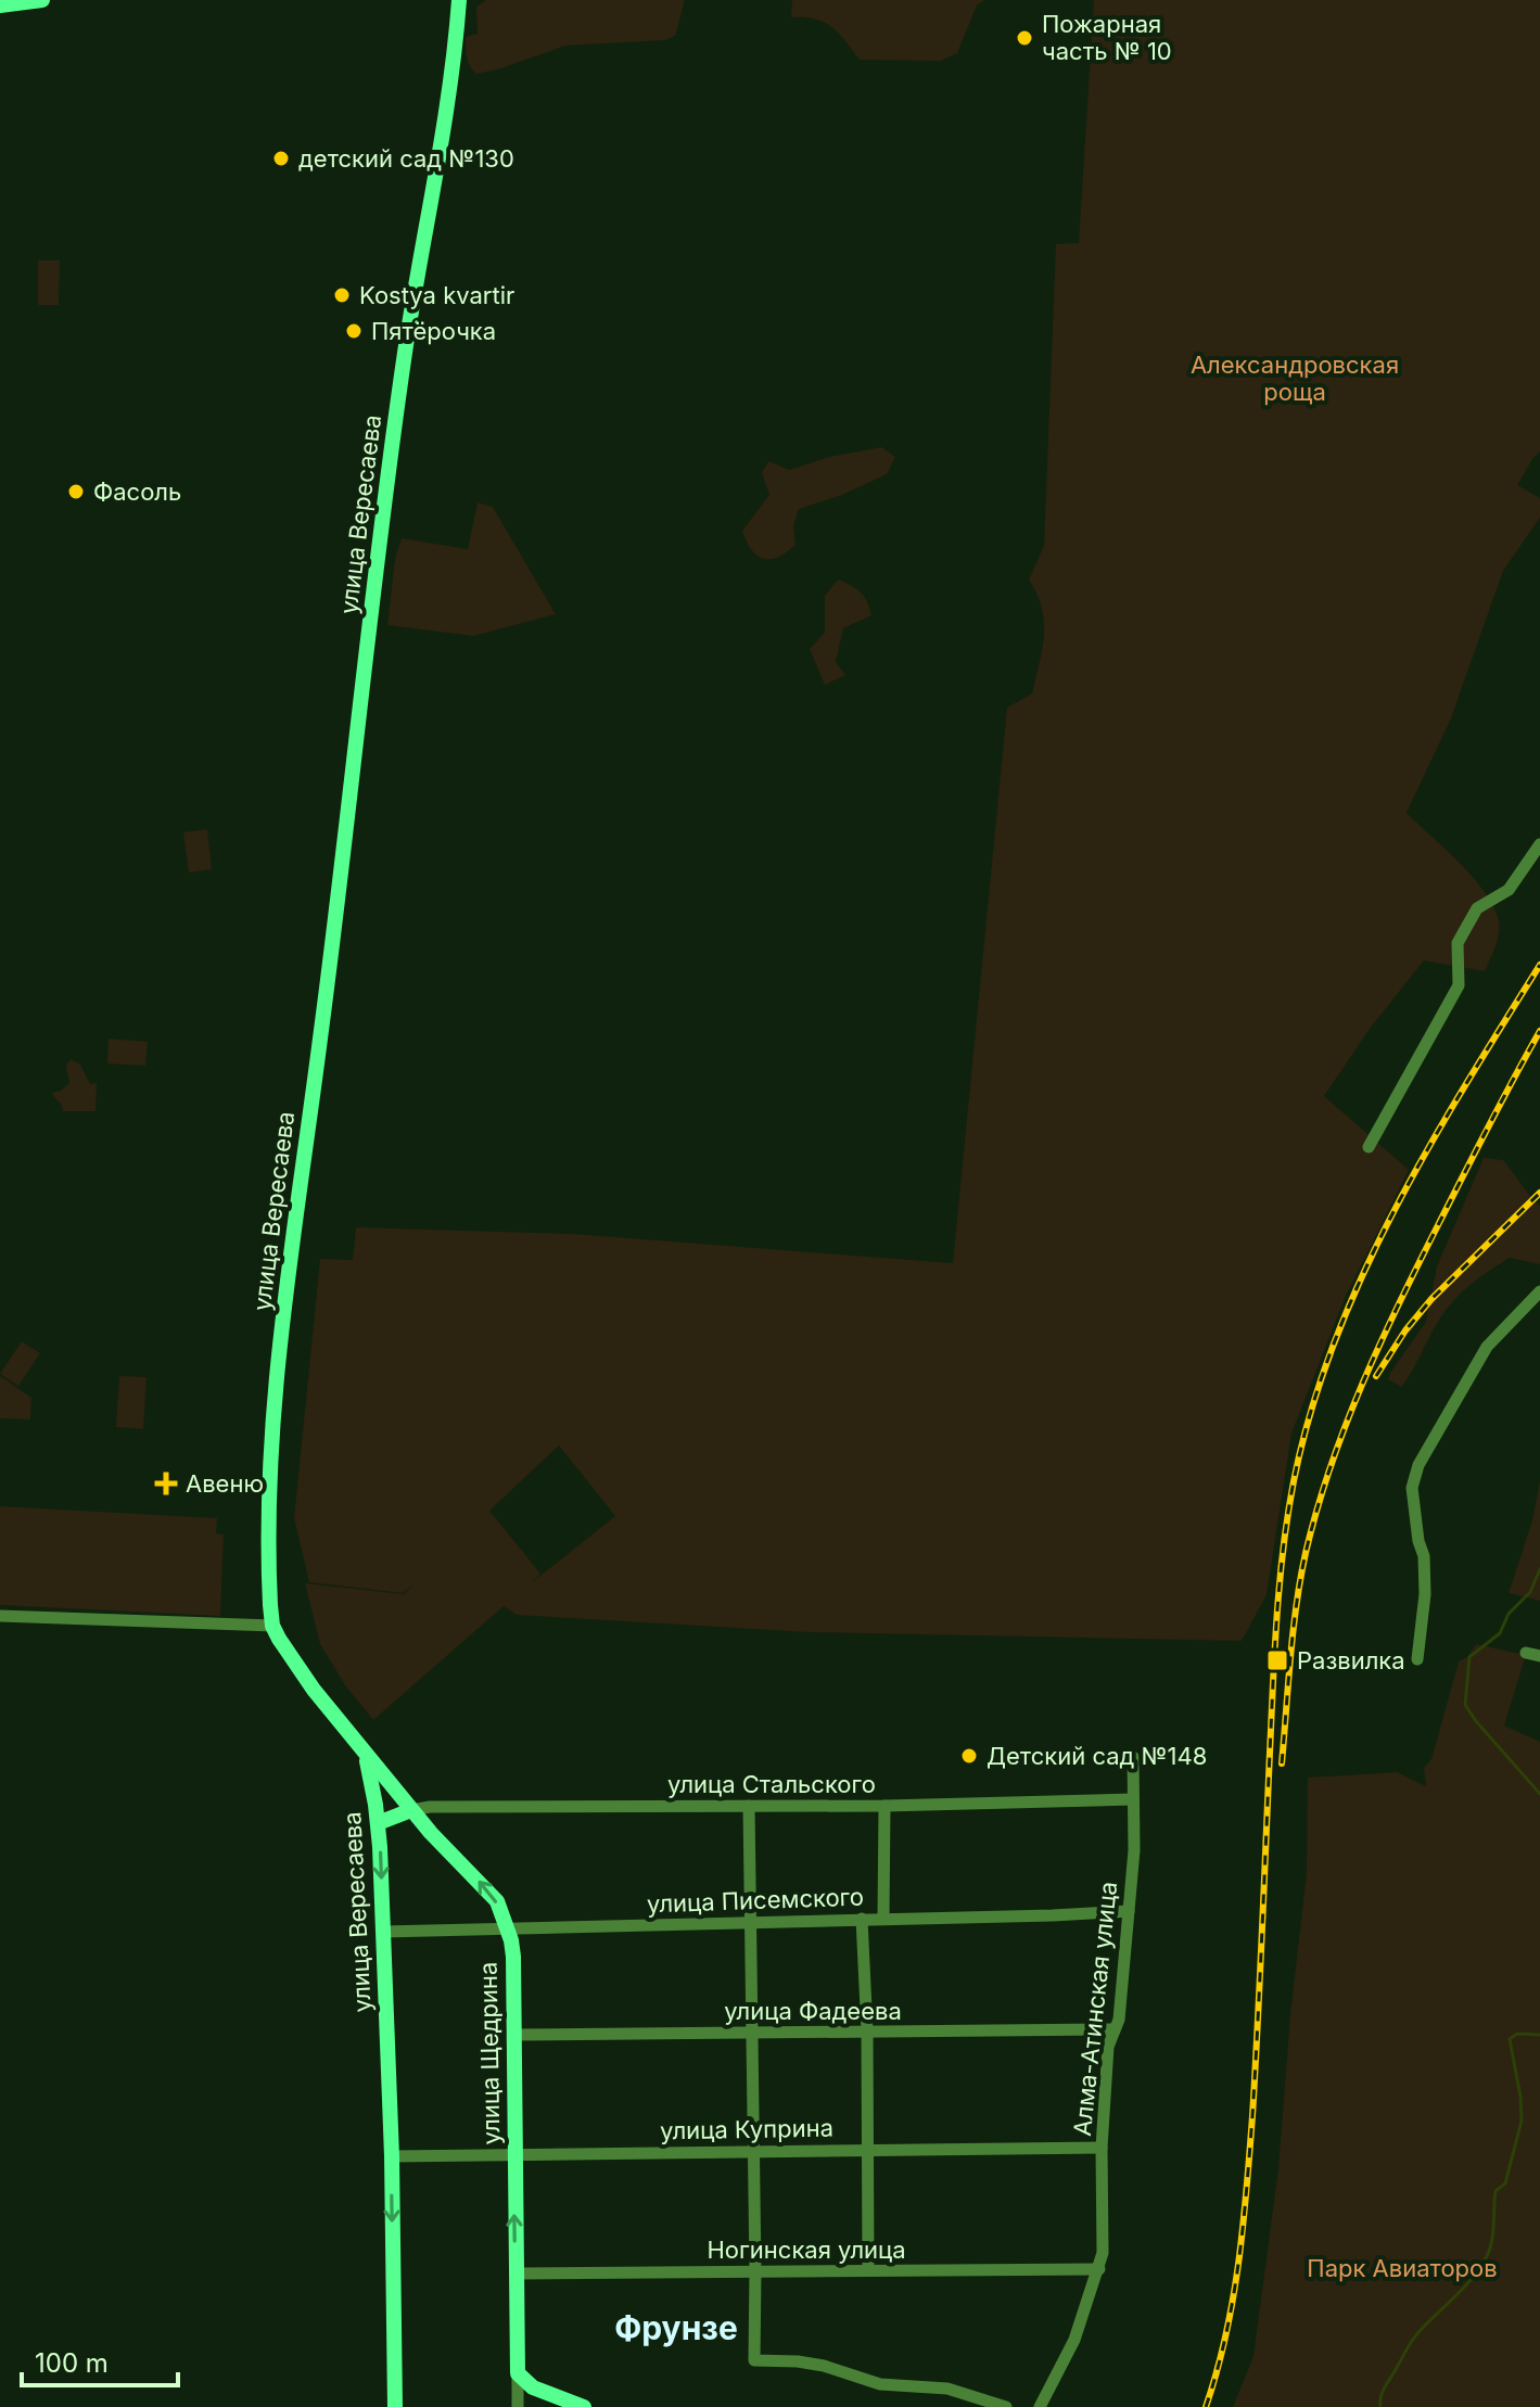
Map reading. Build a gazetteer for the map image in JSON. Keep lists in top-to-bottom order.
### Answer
{
  "streets": {
    "main road": ["улица Вересаева", "улица Щедрина"],
    "street": [
      "улица Стальского",
      "улица Писемского",
      "Алма-Атинская улица",
      "улица Фадеева",
      "улица Куприна",
      "Ногинская улица"
    ]
  },
  "crossings": [
    ["улица Вересаева", "улица Писемского"],
    ["улица Вересаева", "улица Щедрина"],
    ["улица Вересаева", "улица Куприна"],
    ["улица Стальского", "Алма-Атинская улица"],
    ["улица Стальского", "улица Щедрина"],
    ["улица Писемского", "Алма-Атинская улица"],
    ["улица Писемского", "улица Щедрина"],
    ["Алма-Атинская улица", "улица Фадеева"],
    ["Алма-Атинская улица", "улица Куприна"],
    ["Алма-Атинская улица", "Ногинская улица"],
    ["улица Фадеева", "улица Щедрина"],
    ["улица Щедрина", "улица Куприна"],
    ["улица Щедрина", "Ногинская улица"]
  ],
  "one_way": ["улица Щедрина"],
  "districts": ["Фрунзе"],
  "parks": ["Александровская роща", "Парк Авиаторов"],
  "places": {
    "other": [
      "Пожарная часть № 10",
      "детский сад №130",
      "Kostya kvartir",
      "Пятёрочка",
      "Фасоль",
      "Детский сад №148"
    ],
    "health": ["Авеню"],
    "transit": ["Развилка"]
  },
  "scale_bar": "100 m"
}
